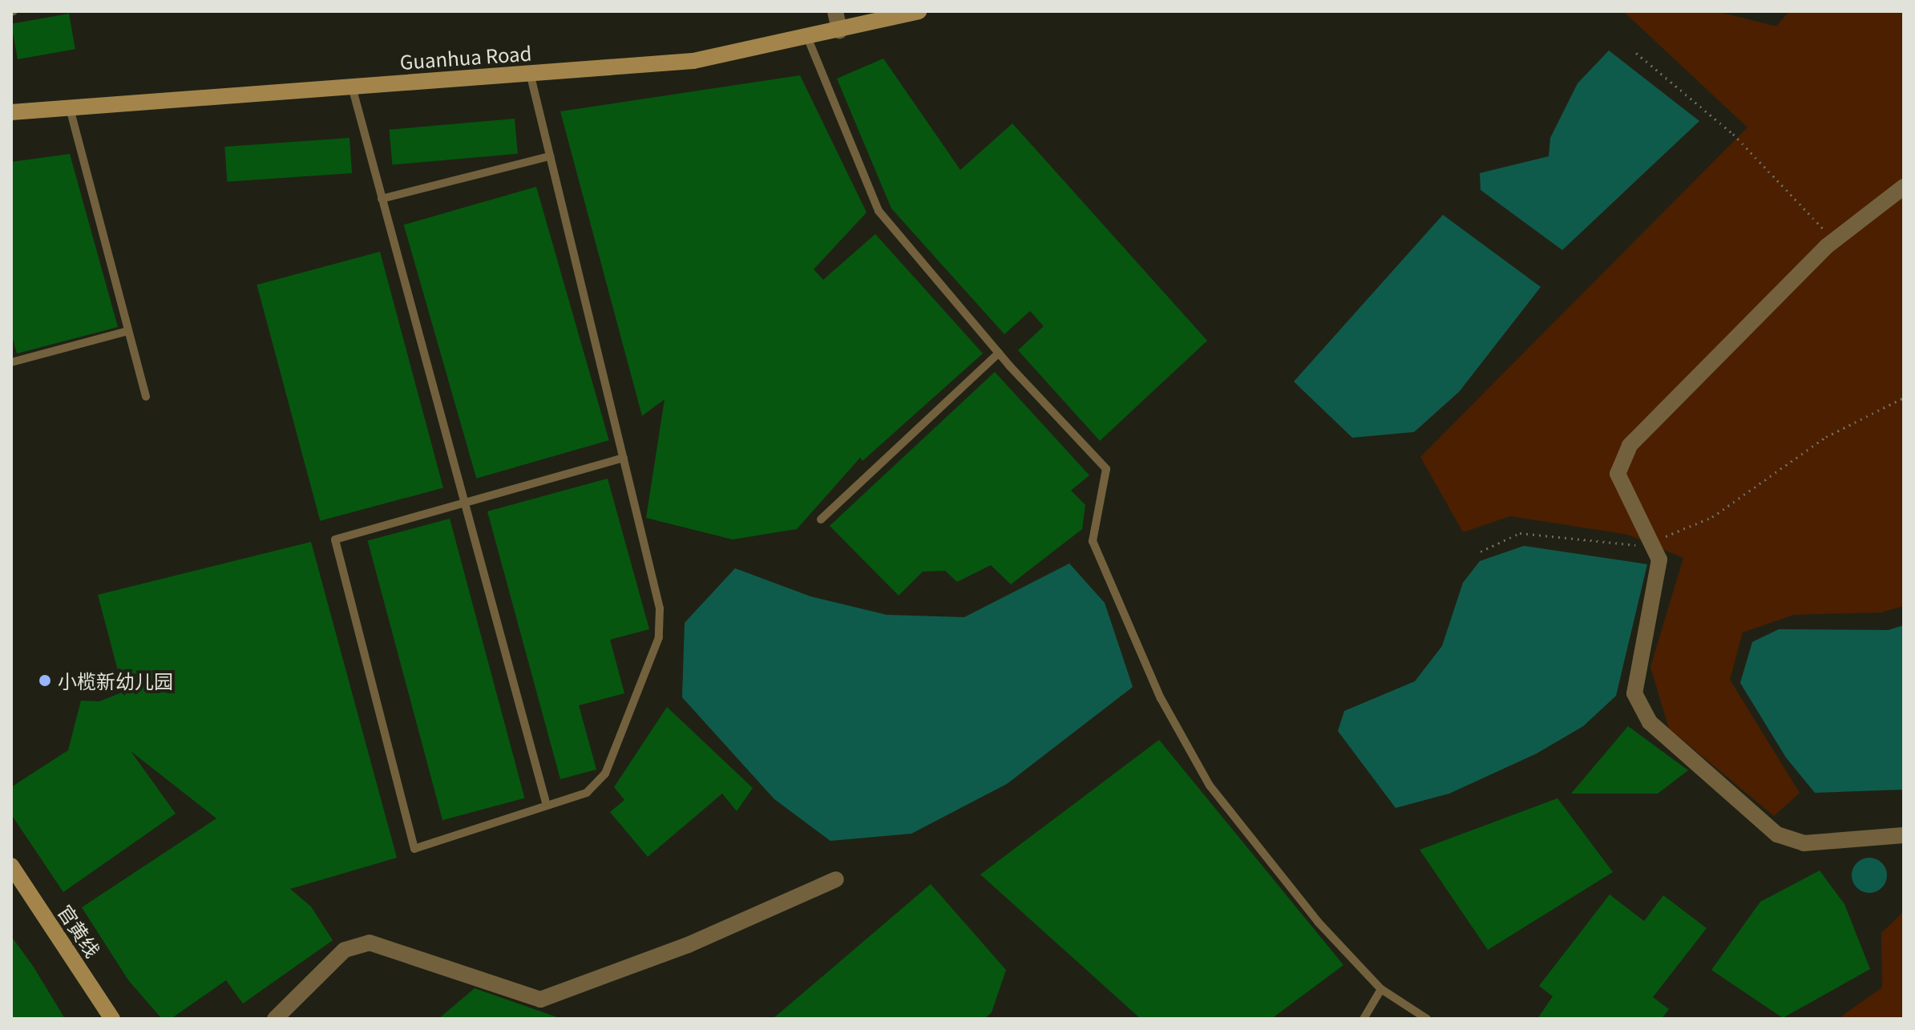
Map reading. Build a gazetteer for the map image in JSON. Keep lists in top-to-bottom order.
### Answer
{
  "streets": {
    "main road": ["Guanhua Road", "官黄线"]
  },
  "places": ["小榄新幼儿园"]
}
